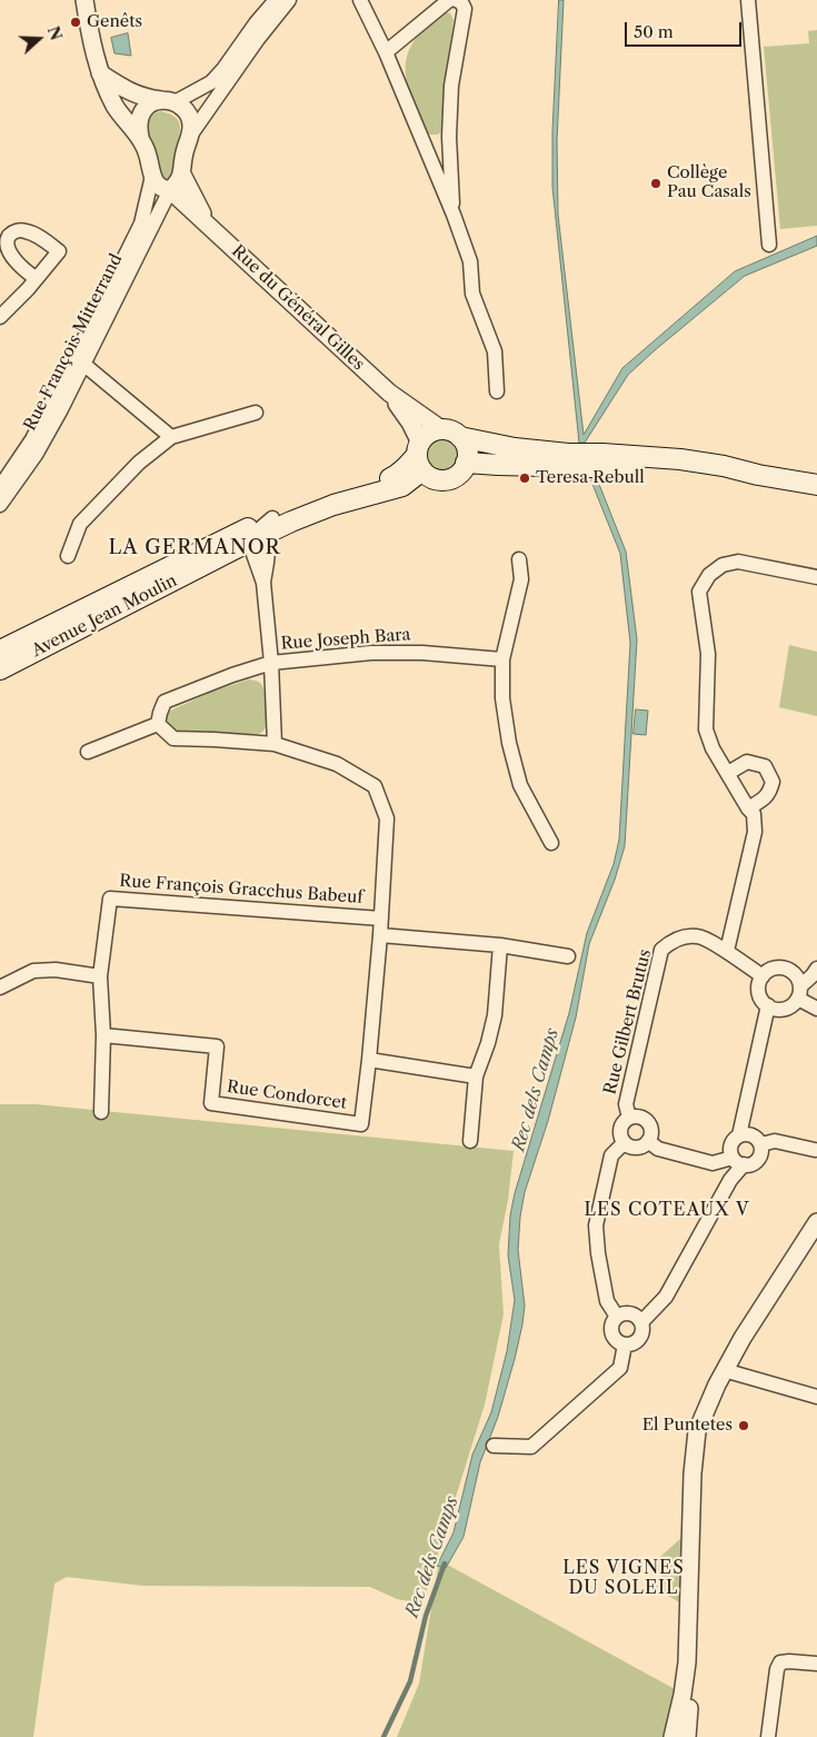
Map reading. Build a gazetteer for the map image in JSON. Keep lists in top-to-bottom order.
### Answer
{
  "streets": {
    "main road": ["Avenue Jean Moulin"],
    "street": [
      "Rue du Général Gilles",
      "Rue François Mitterrand",
      "Rue Joseph Bara",
      "Rue François Gracchus Babeuf",
      "Rue Gilbert Brutus",
      "Rue Condorcet"
    ]
  },
  "crossings": [
    ["Rue du Général Gilles", "Rue François Mitterrand"],
    ["Rue du Général Gilles", "Avenue Jean Moulin"],
    ["Avenue Jean Moulin", "Rue Joseph Bara"],
    ["Rue François Gracchus Babeuf", "Rue Condorcet"]
  ],
  "districts": ["LA GERMANOR", "LES COTEAUX V", "LES VIGNES DU SOLEIL"],
  "water": ["Rec dels Camps"],
  "places": [
    "Genêts",
    "Collège Pau Casals",
    "Teresa Rebull",
    "El Puntetes"
  ],
  "scale_bar": "50 m",
  "north": "right"
}
